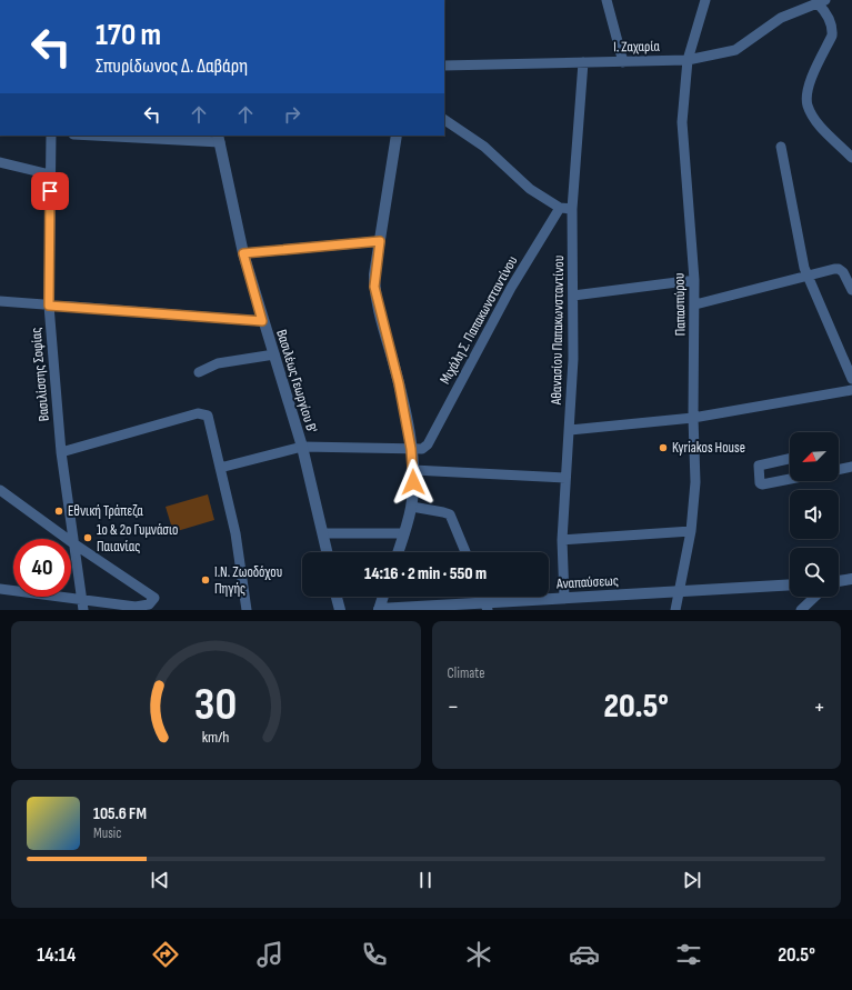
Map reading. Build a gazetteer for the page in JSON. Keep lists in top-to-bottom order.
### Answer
{
  "streets": {
    "street": [
      "Ι. Ζαχαρία",
      "Παπασπύρου",
      "Μιχάλη Σ. Παπακωνσταντίνου",
      "Αθανασίου Παπακωνσταντίνου",
      "Βασιλίσσης Σοφίας",
      "Βασιλέως Γεωργίου Β'",
      "Αναπαύσεως"
    ]
  },
  "crossings": [
    ["Ι. Ζαχαρία", "Παπασπύρου"],
    ["Ι. Ζαχαρία", "Αθανασίου Παπακωνσταντίνου"],
    ["Παπασπύρου", "Αναπαύσεως"],
    ["Αθανασίου Παπακωνσταντίνου", "Αναπαύσεως"]
  ],
  "places": [
    "Kyriakos House",
    "Εθνική Τράπεζα",
    "1ο & 2ο Γυμνάσιο Παιανίας",
    "Ι.Ν. Ζωοδόχου Πηγής"
  ],
  "north": "bottom left",
  "page": {
    "turn": ["170 m", "Σπυρίδωνος Δ. Δαβάρη"],
    "limit": "40",
    "trip": "14:16 · 2 min · 550 m",
    "tile": "Climate",
    "heat": ["−", "20.5°", "+"],
    "song": ["105.6 FM", "Music"],
    "tabs": ["14:14", "20.5°"],
    "gauge": ["30", "km/h"]
  }
}
